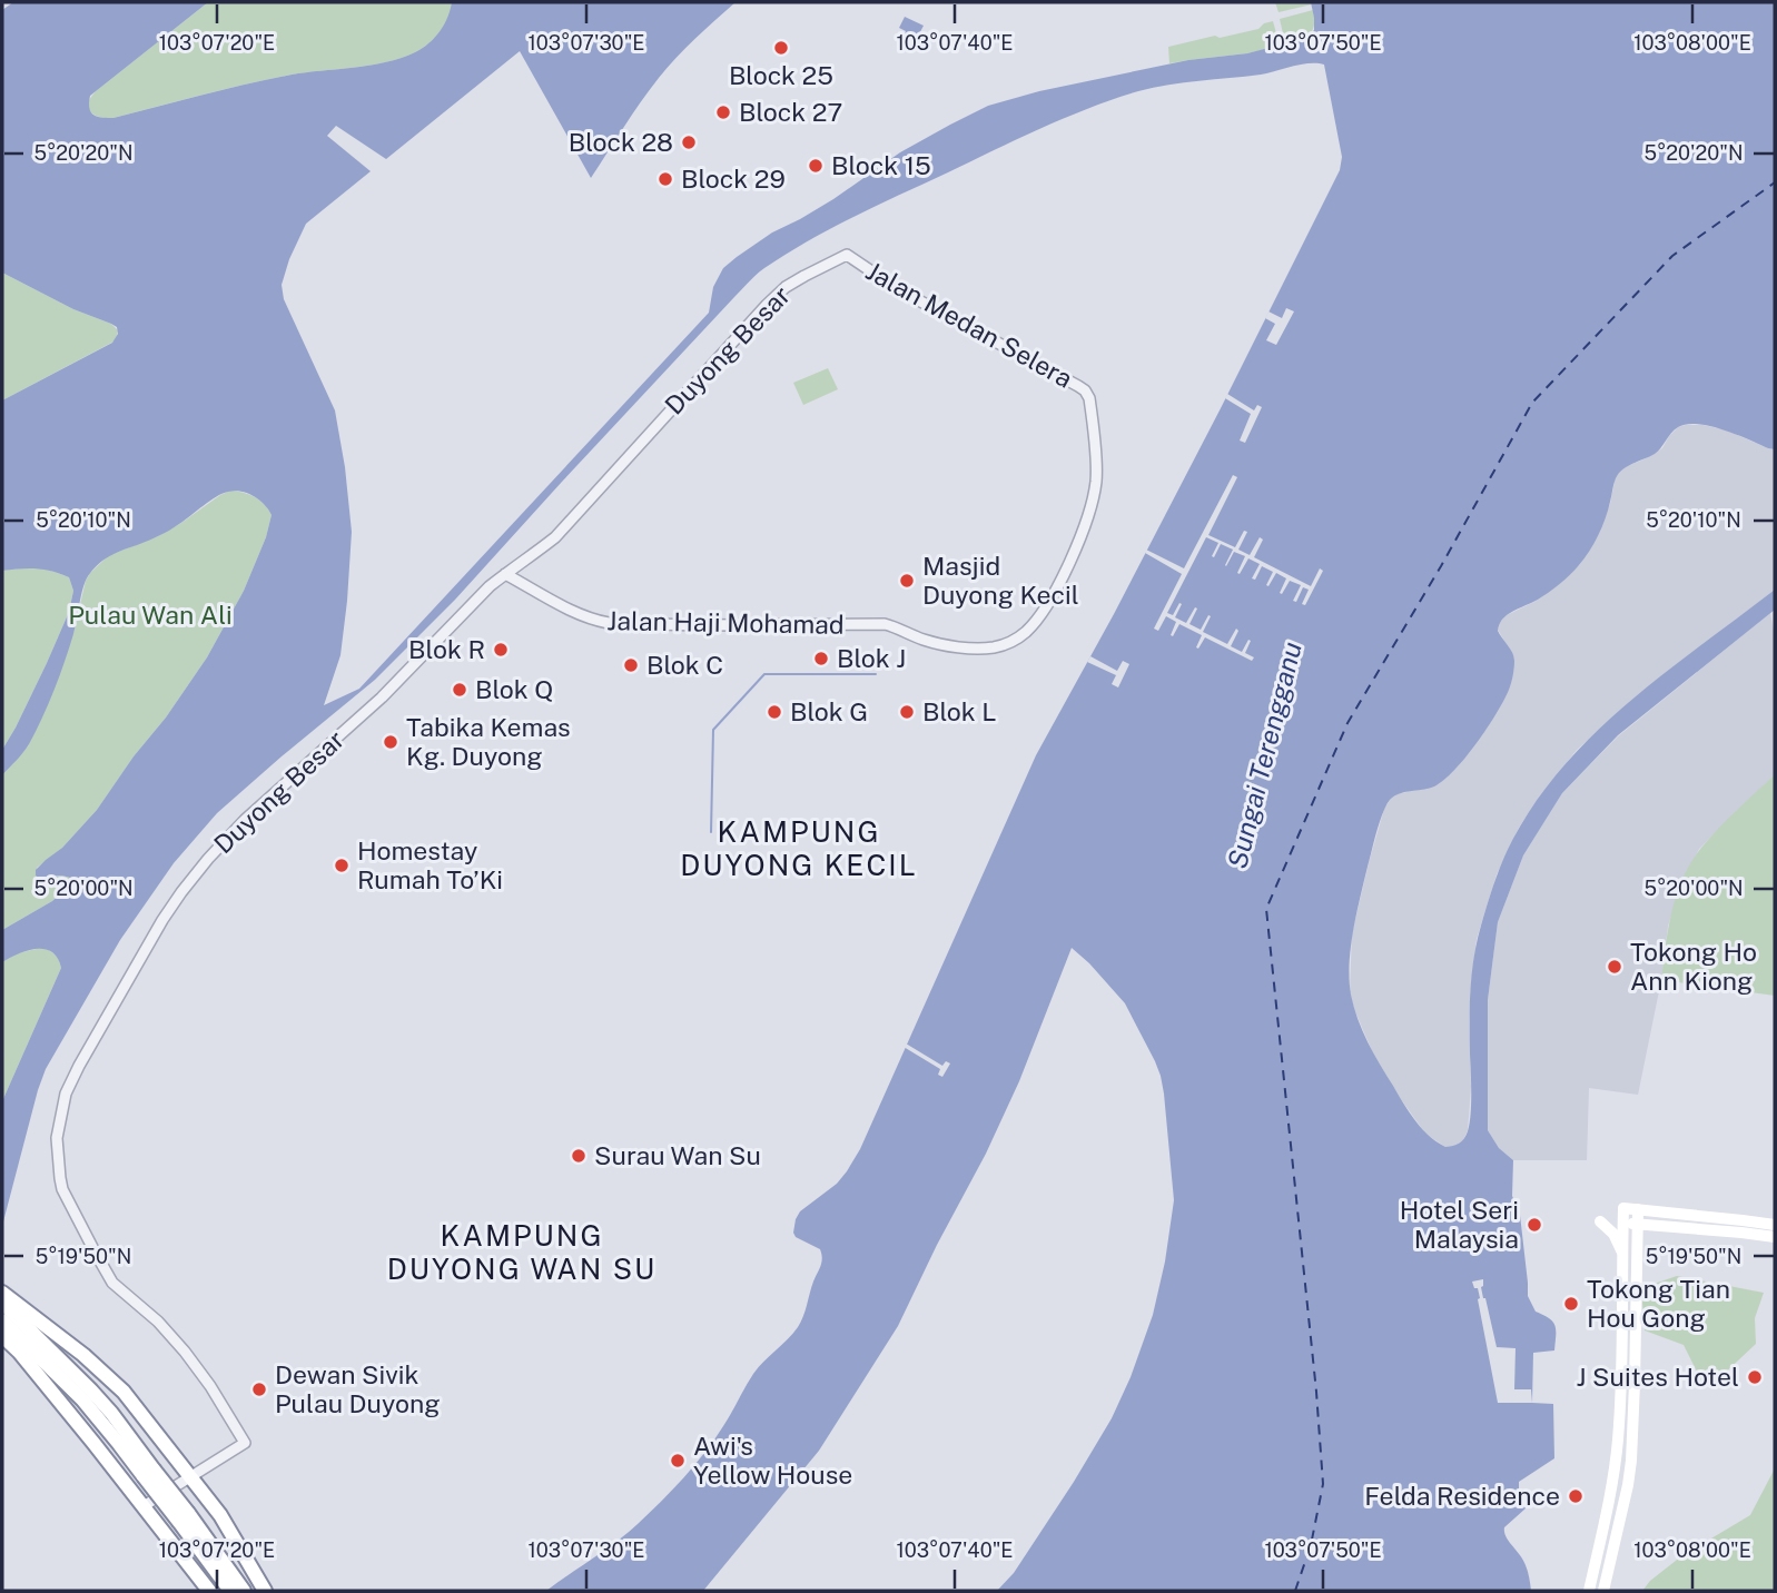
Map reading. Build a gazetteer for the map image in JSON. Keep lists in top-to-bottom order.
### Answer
{
  "streets": {
    "street": ["Jalan Medan Selera", "Duyong Besar", "Jalan Haji Mohamad"]
  },
  "crossings": [
    ["Jalan Medan Selera", "Duyong Besar"],
    ["Jalan Medan Selera", "Jalan Haji Mohamad"],
    ["Duyong Besar", "Jalan Haji Mohamad"]
  ],
  "districts": ["KAMPUNG DUYONG KECIL", "KAMPUNG DUYONG WAN SU"],
  "water": ["Sungai Terengganu"],
  "parks": ["Pulau Wan Ali"],
  "places": [
    "Block 25",
    "Block 27",
    "Block 28",
    "Block 15",
    "Block 29",
    "Masjid Duyong Kecil",
    "Blok R",
    "Blok J",
    "Blok C",
    "Blok Q",
    "Blok G",
    "Blok L",
    "Tabika Kemas Kg. Duyong",
    "Homestay Rumah To’Ki",
    "Tokong Ho Ann Kiong",
    "Surau Wan Su",
    "Hotel Seri Malaysia",
    "Tokong Tian Hou Gong",
    "J Suites Hotel",
    "Dewan Sivik Pulau Duyong",
    "Awi's Yellow House",
    "Felda Residence"
  ],
  "coordinates": [
    "103°07'20\"E",
    "103°07'30\"E",
    "103°07'40\"E",
    "103°07'50\"E",
    "103°08'00\"E",
    "5°20'20\"N",
    "5°20'10\"N",
    "5°20'00\"N",
    "5°19'50\"N"
  ]
}
